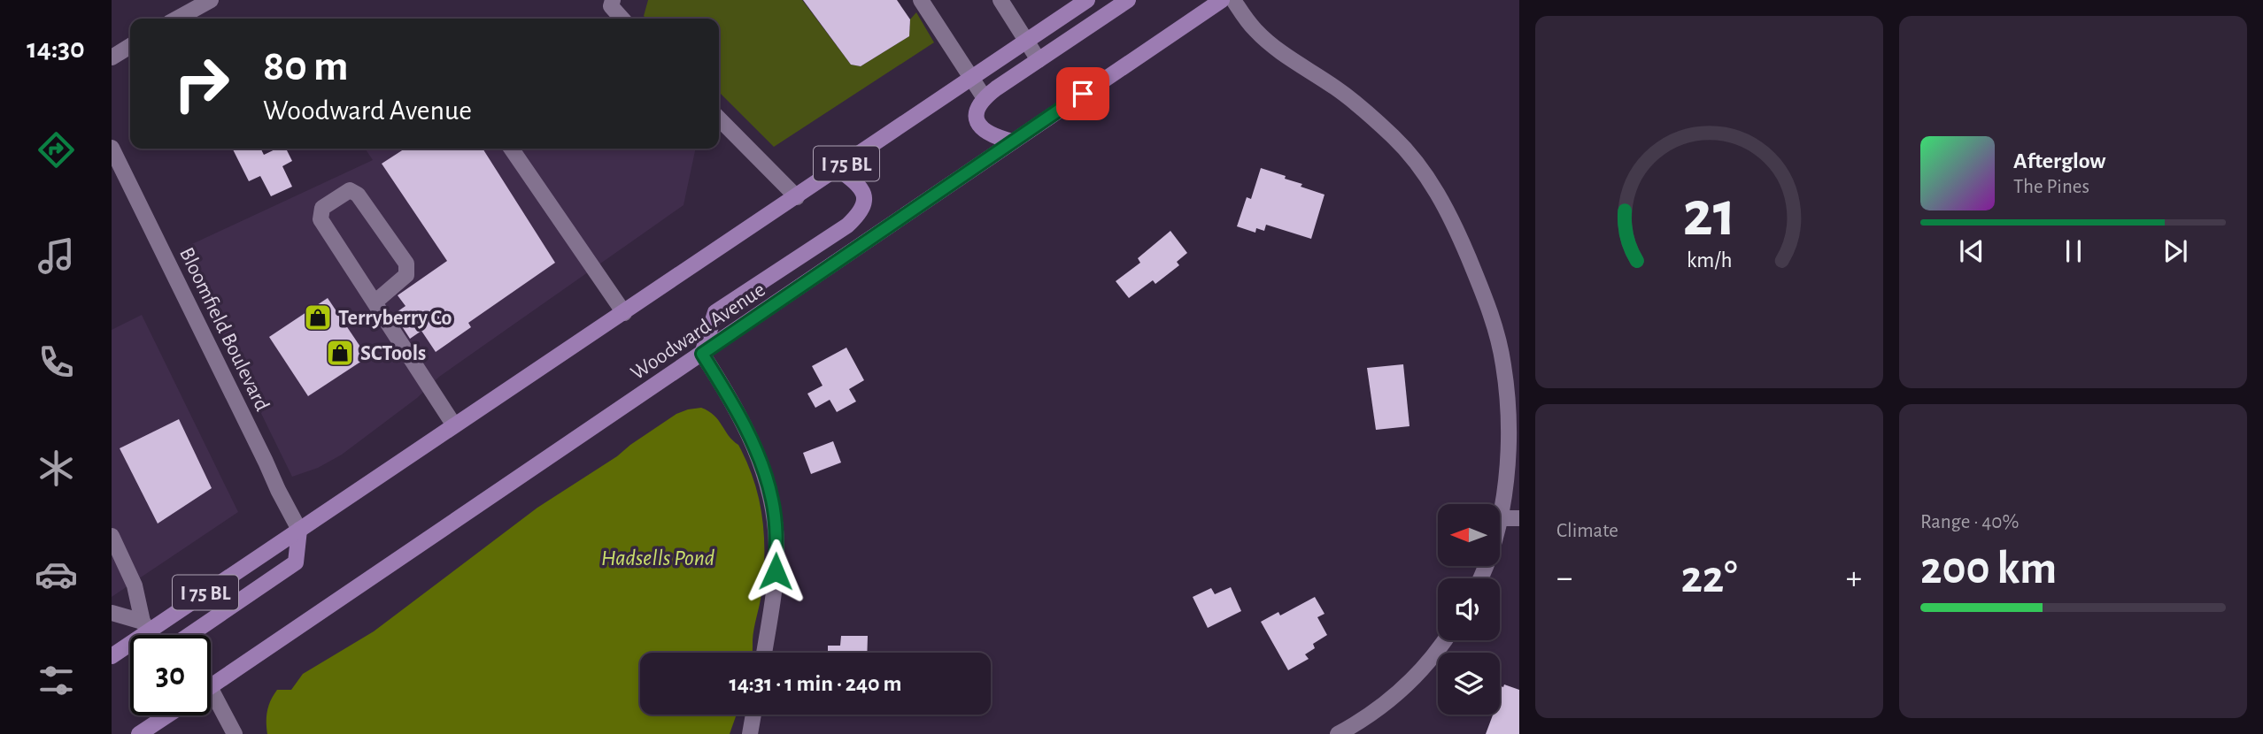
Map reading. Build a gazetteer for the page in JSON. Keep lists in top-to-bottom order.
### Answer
{
  "streets": {
    "main road": ["I 75 BL", "Woodward Avenue"],
    "street": ["Bloomfield Boulevard"]
  },
  "crossings": [
    ["I 75 BL", "Bloomfield Boulevard"]
  ],
  "water": ["Hadsells Pond"],
  "places": {
    "shop": ["Terryberry Co", "SCTools"]
  },
  "north": "left",
  "page": {
    "tabs": "14:30",
    "turn": ["80 m", "Woodward Avenue"],
    "song": ["Afterglow", "The Pines"],
    "tile": [
      "Climate",
      ["Range · 40%", "200 km"]
    ],
    "heat": ["−", "22°", "+"],
    "limit": "30",
    "trip": "14:31 · 1 min · 240 m",
    "gauge": ["21", "km/h"]
  }
}
